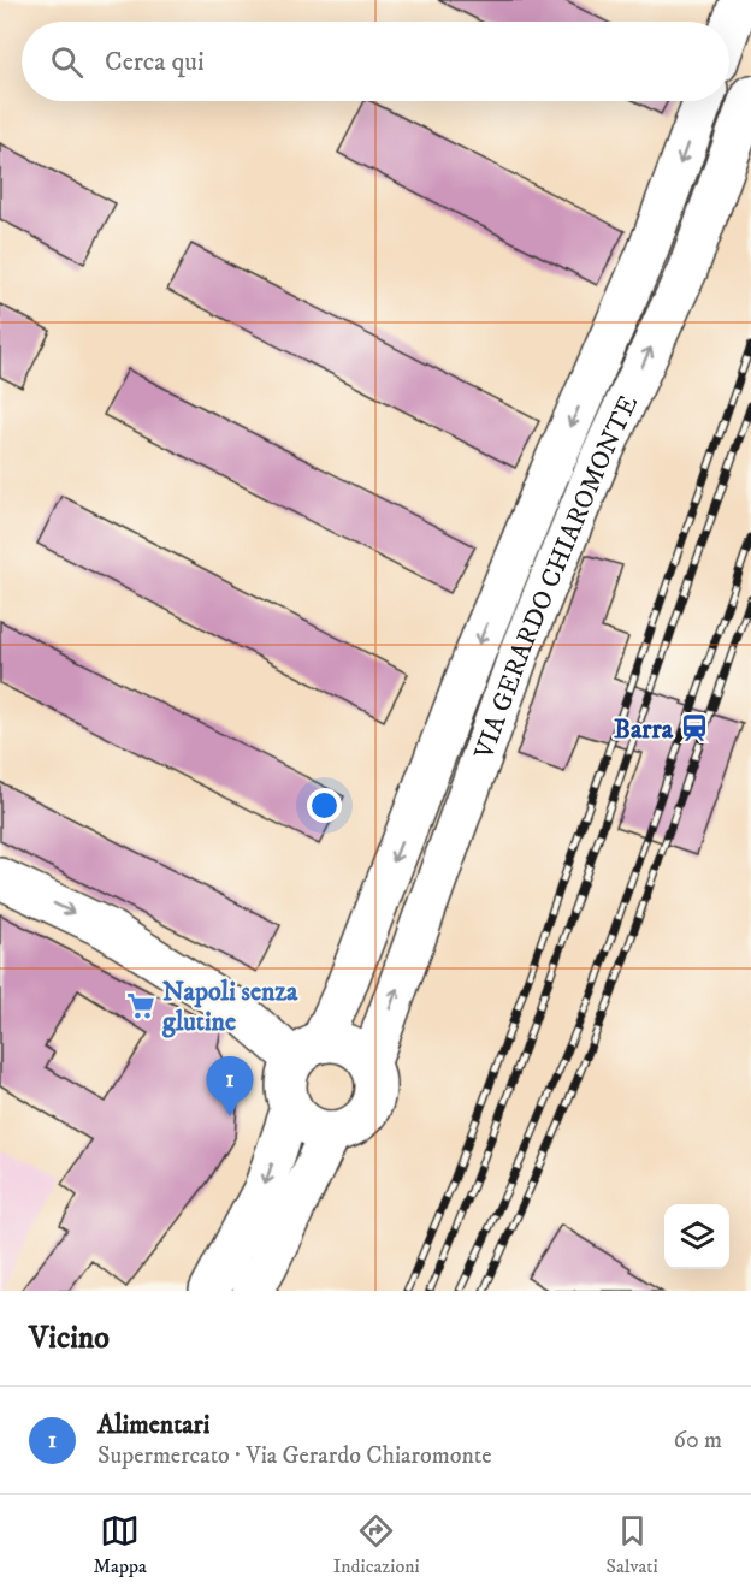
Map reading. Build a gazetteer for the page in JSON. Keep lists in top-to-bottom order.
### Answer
{
  "streets": {
    "street": ["VIA GERARDO CHIAROMONTE"]
  },
  "places": {
    "station": ["Barra"],
    "supermarket": ["Napoli senza glutine"]
  },
  "page": {
    "search": "Cerca qui",
    "pins": "1",
    "heading": "Vicino",
    "list": [
      {
        "mark": "1",
        "name": "Alimentari",
        "note": "Supermercato · Via Gerardo Chiaromonte",
        "value": "60 m"
      }
    ],
    "nav": ["Mappa", "Indicazioni", "Salvati"]
  }
}
